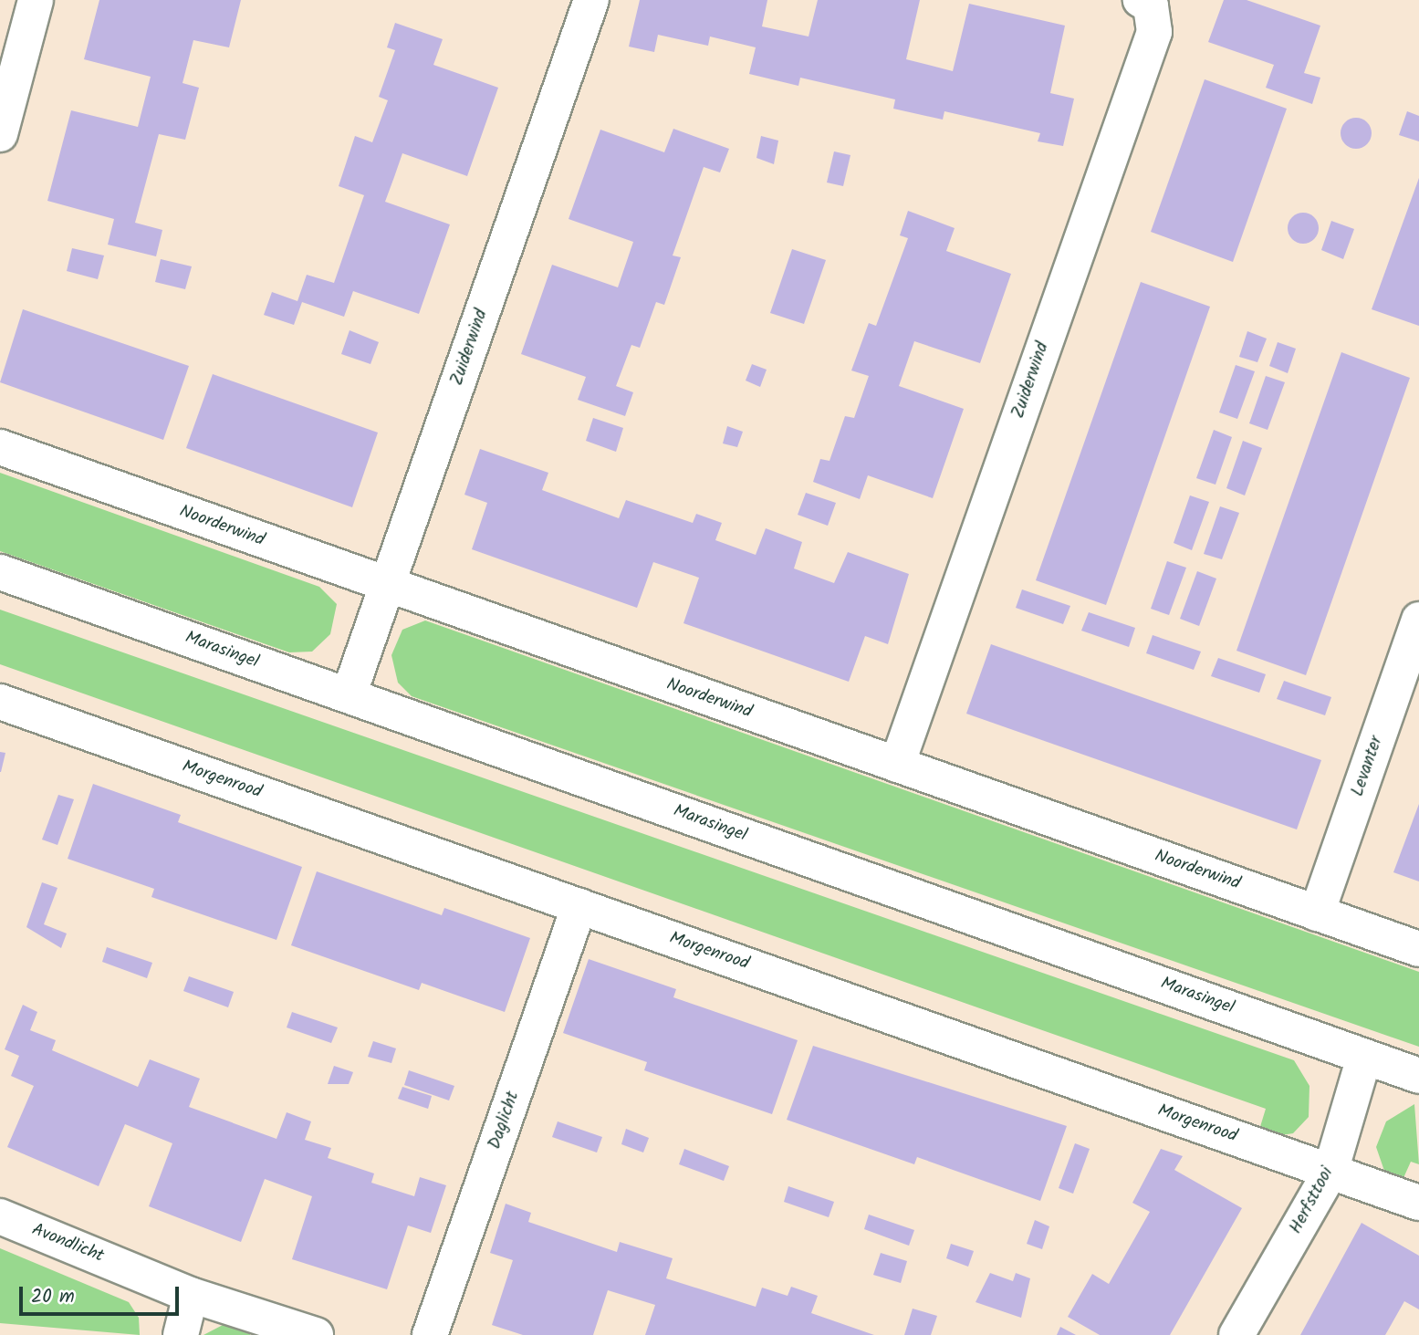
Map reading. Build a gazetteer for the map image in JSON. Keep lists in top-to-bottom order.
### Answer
{
  "streets": {
    "street": [
      "Zuiderwind",
      "Noorderwind",
      "Marasingel",
      "Levanter",
      "Morgenrood",
      "Daglicht",
      "Herfsttooi",
      "Avondlicht"
    ]
  },
  "crossings": [
    ["Zuiderwind", "Noorderwind"],
    ["Zuiderwind", "Marasingel"],
    ["Noorderwind", "Levanter"],
    ["Marasingel", "Herfsttooi"],
    ["Morgenrood", "Daglicht"],
    ["Morgenrood", "Herfsttooi"]
  ],
  "scale_bar": "20 m"
}
